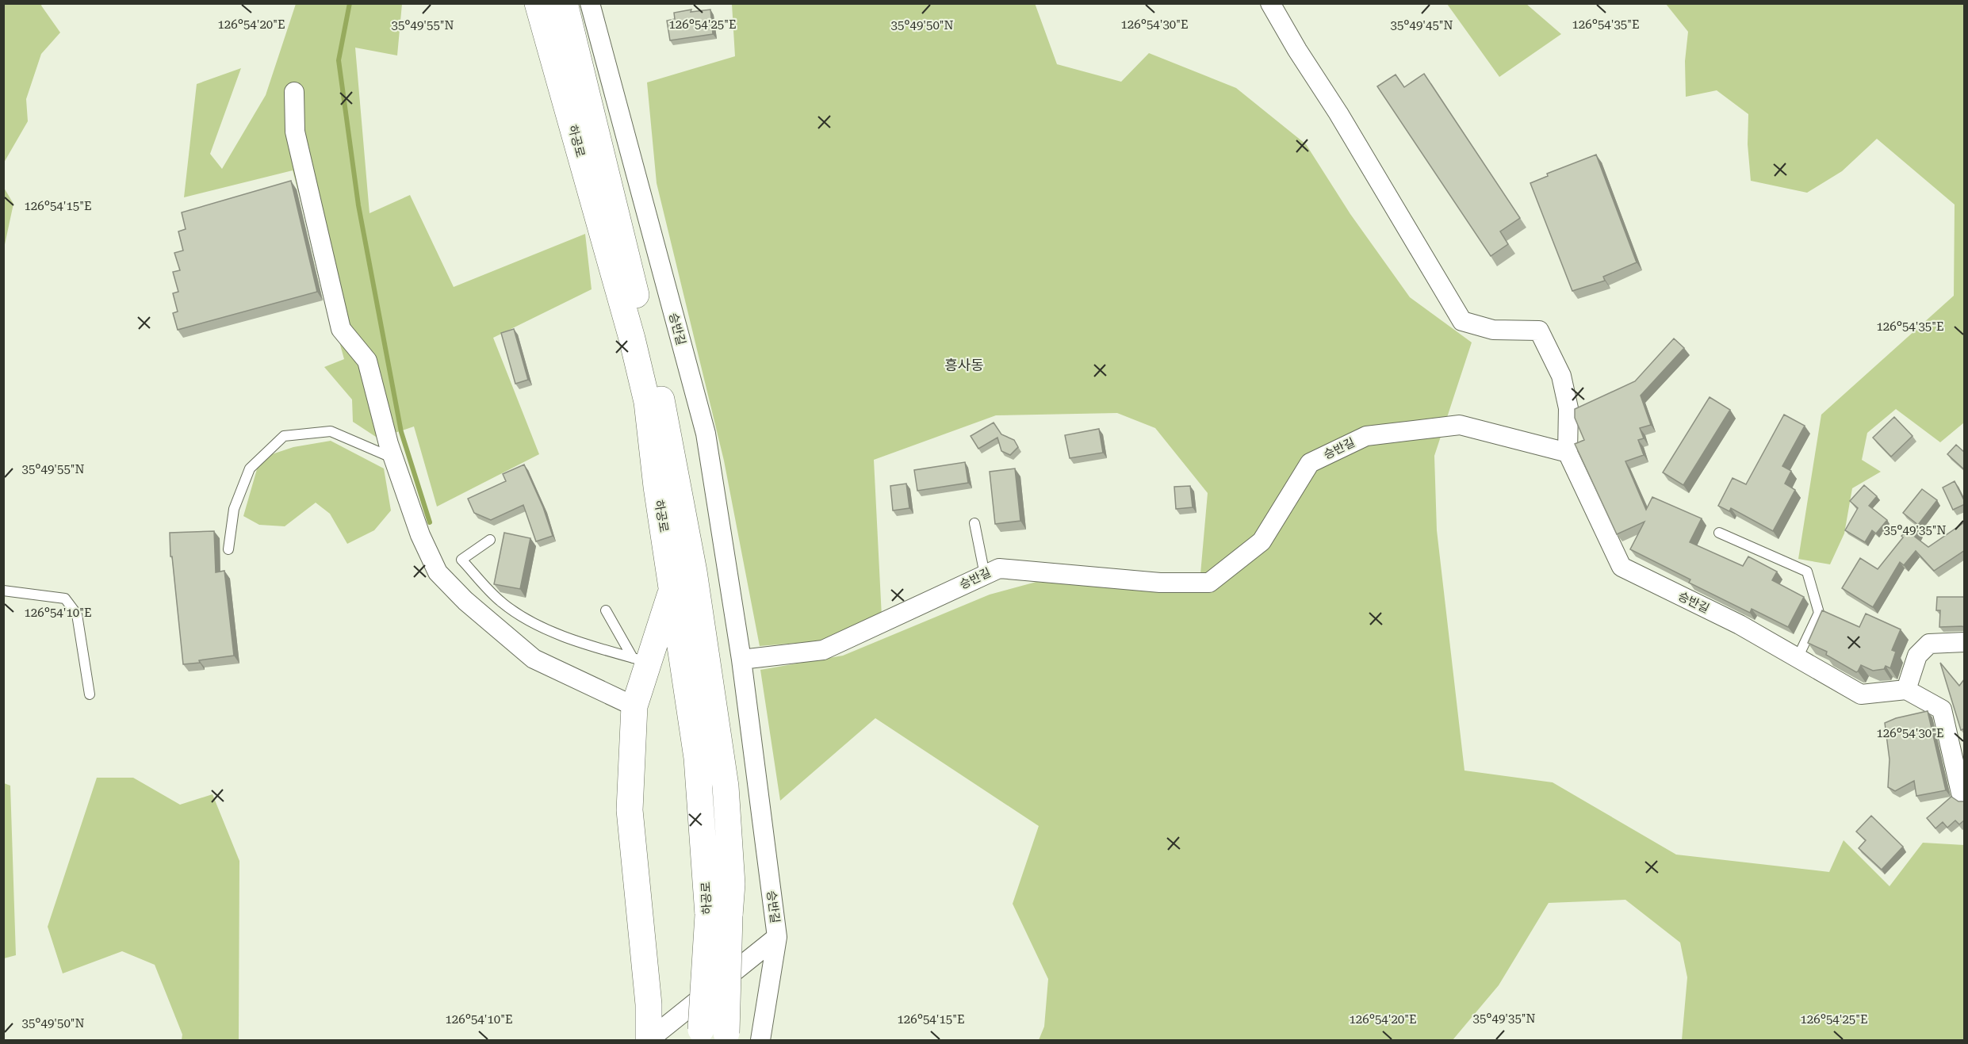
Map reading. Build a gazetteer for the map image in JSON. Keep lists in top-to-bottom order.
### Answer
{
  "streets": {
    "street": ["하공로", "승반길"]
  },
  "districts": ["흥사동"],
  "coordinates": [
    "126°54'20\"E",
    "126°54'25\"E",
    "126°54'30\"E",
    "126°54'35\"E",
    "35°49'45\"N",
    "35°49'55\"N",
    "35°49'50\"N",
    "126°54'15\"E",
    "35°49'35\"N",
    "126°54'10\"E"
  ]
}
